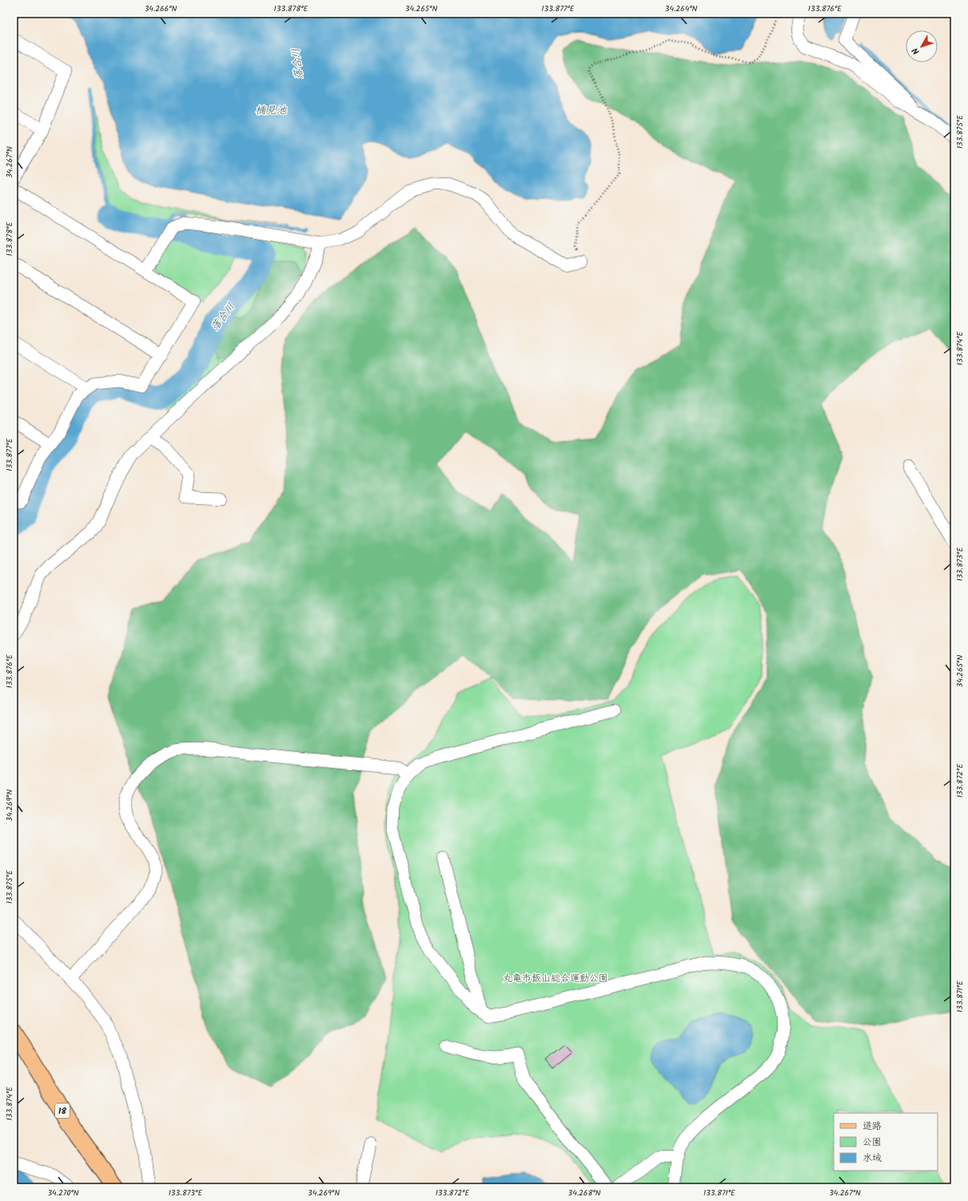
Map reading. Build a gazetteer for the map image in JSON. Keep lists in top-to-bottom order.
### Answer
{
  "streets": {
    "main road": ["18"]
  },
  "water": ["落合川", "楠見池"],
  "parks": ["丸亀市飯山総合運動公園"],
  "legend": ["道路", "公園", "水域"],
  "north": "bottom left",
  "coordinates": [
    "34.266°N",
    "133.878°E",
    "34.265°N",
    "133.877°E",
    "34.264°N",
    "133.876°E",
    "133.875°E",
    "34.267°N",
    "133.874°E",
    "133.873°E",
    "133.872°E",
    "34.269°N",
    "133.871°E",
    "34.270°N",
    "34.268°N"
  ]
}
